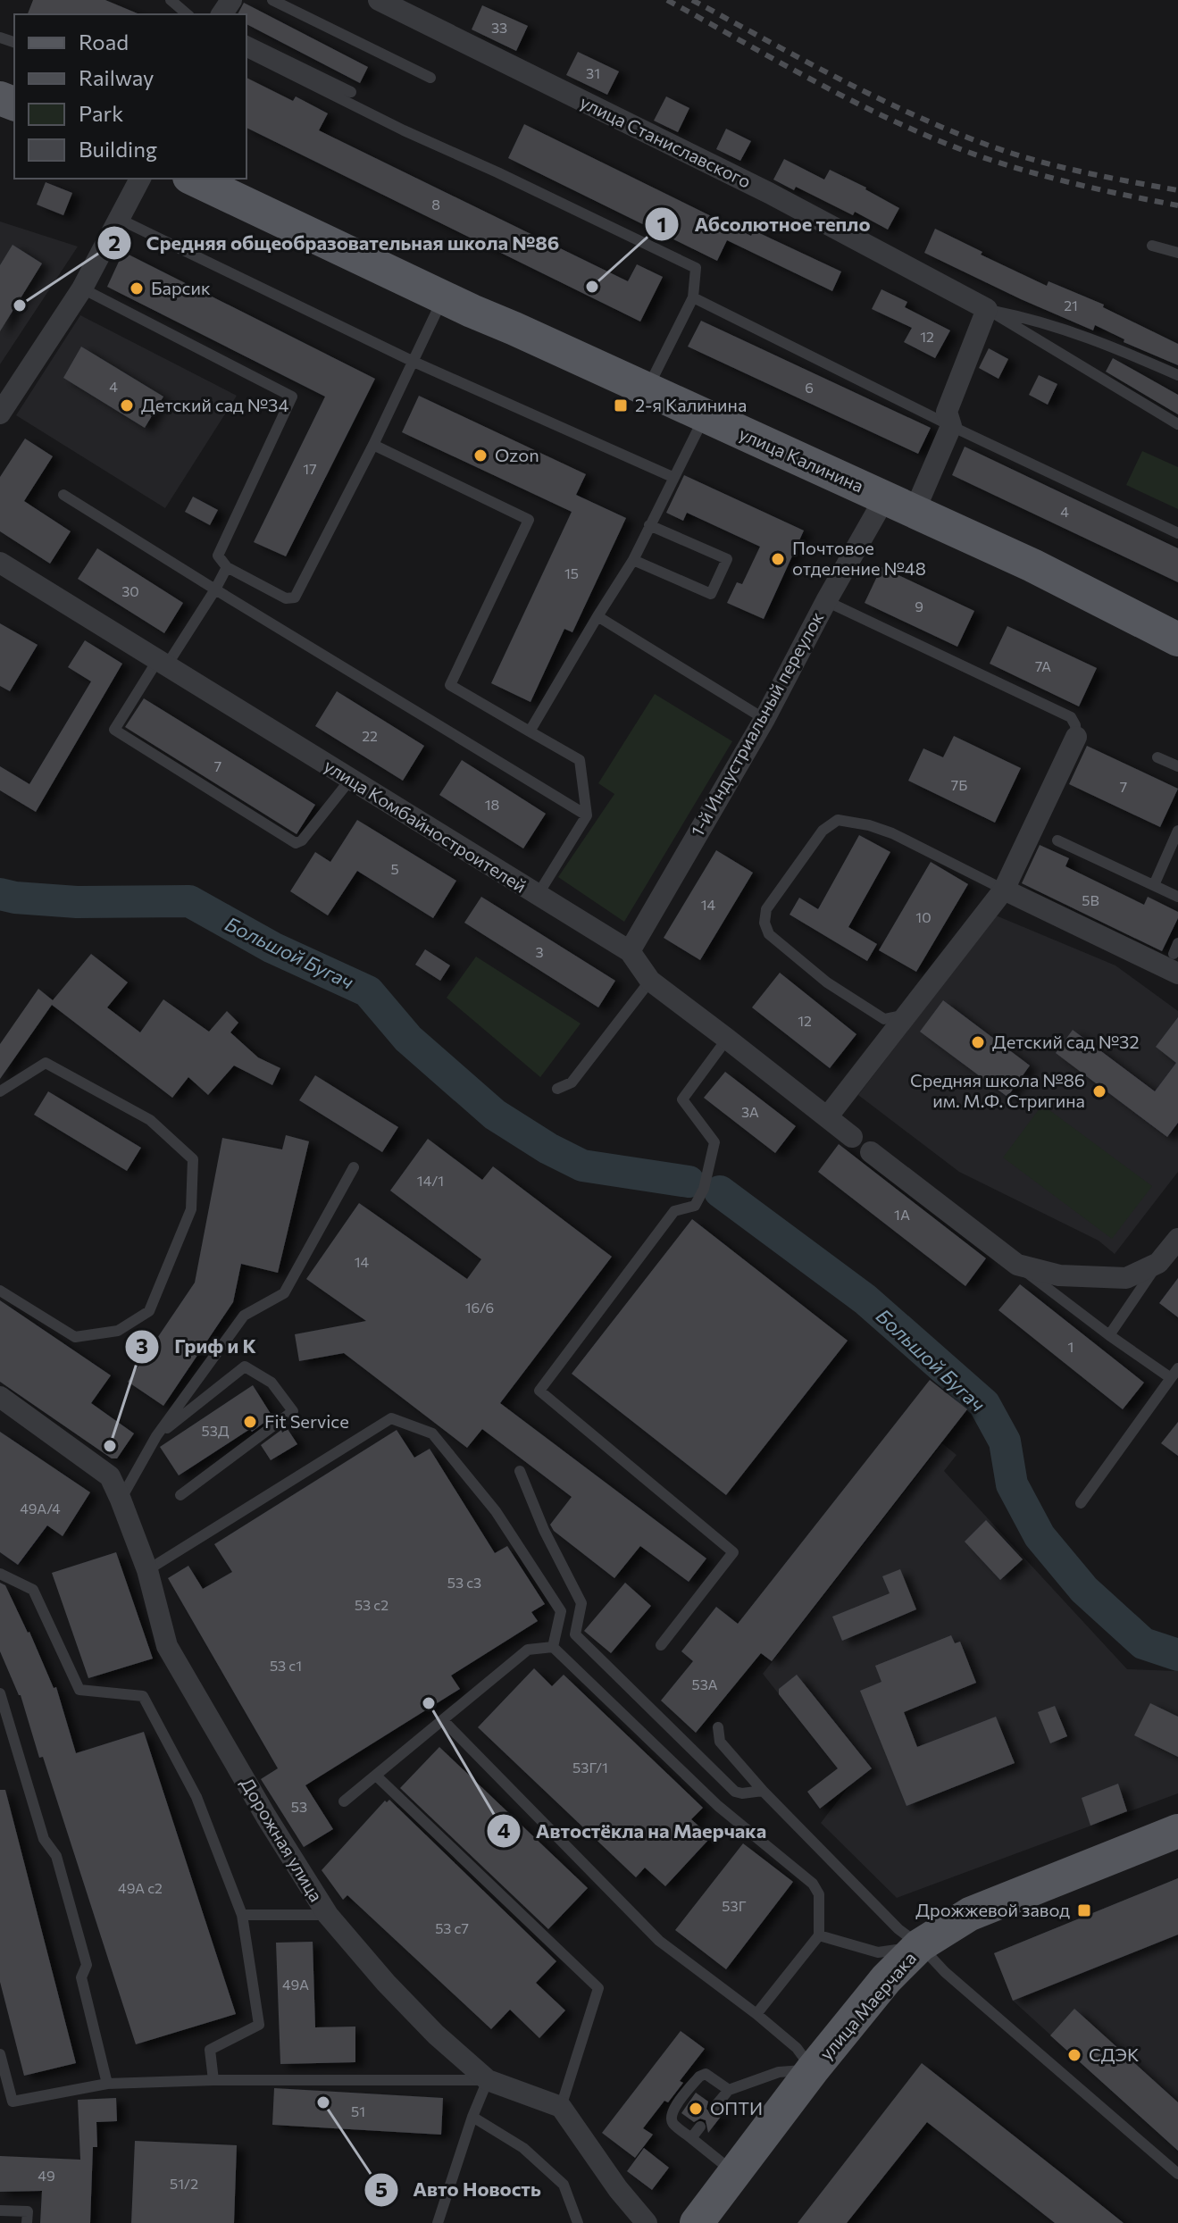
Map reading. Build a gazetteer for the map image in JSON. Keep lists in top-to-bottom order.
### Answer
{
  "streets": {
    "main road": ["улица Калинина", "улица Маерчака"],
    "street": [
      "улица Станиславского",
      "1-й Индустриальный переулок",
      "улица Комбайностроителей",
      "Дорожная улица"
    ]
  },
  "crossings": [
    ["улица Станиславского", "1-й Индустриальный переулок"],
    ["улица Калинина", "1-й Индустриальный переулок"],
    ["1-й Индустриальный переулок", "улица Комбайностроителей"]
  ],
  "water": ["Большой Бугач"],
  "places": {
    "other": [
      "Абсолютное тепло",
      "Барсик",
      "Средняя общеобразовательная школа №86",
      "Детский сад №34",
      "Ozon",
      "Почтовое отделение №48",
      "Детский сад №32",
      "Средняя школа №86 им. М.Ф. Стригина",
      "Fit Service",
      "Гриф и К",
      "Автостёкла на Маерчака",
      "СДЭК",
      "Авто Новость",
      "ОПТИ"
    ],
    "transit": ["2-я Калинина", "Дрожжевой завод"]
  },
  "house_numbers": [
    "33",
    "31",
    "8",
    "21",
    "12",
    "4",
    "6",
    "17",
    "4",
    "15",
    "30",
    "9",
    "7А",
    "22",
    "7",
    "7Б",
    "7",
    "18",
    "5",
    "5В",
    "14",
    "10",
    "3",
    "12",
    "3А",
    "14/1",
    "1А",
    "14",
    "16/6",
    "1",
    "53Д",
    "49А/4",
    "53 с3",
    "53 с2",
    "53 с1",
    "53А",
    "53Г/1",
    "53",
    "49А с2",
    "53Г",
    "53 с7",
    "49А",
    "51",
    "49",
    "51/2"
  ],
  "legend": [
    "Road",
    "Railway",
    "Park",
    "Building"
  ]
}
